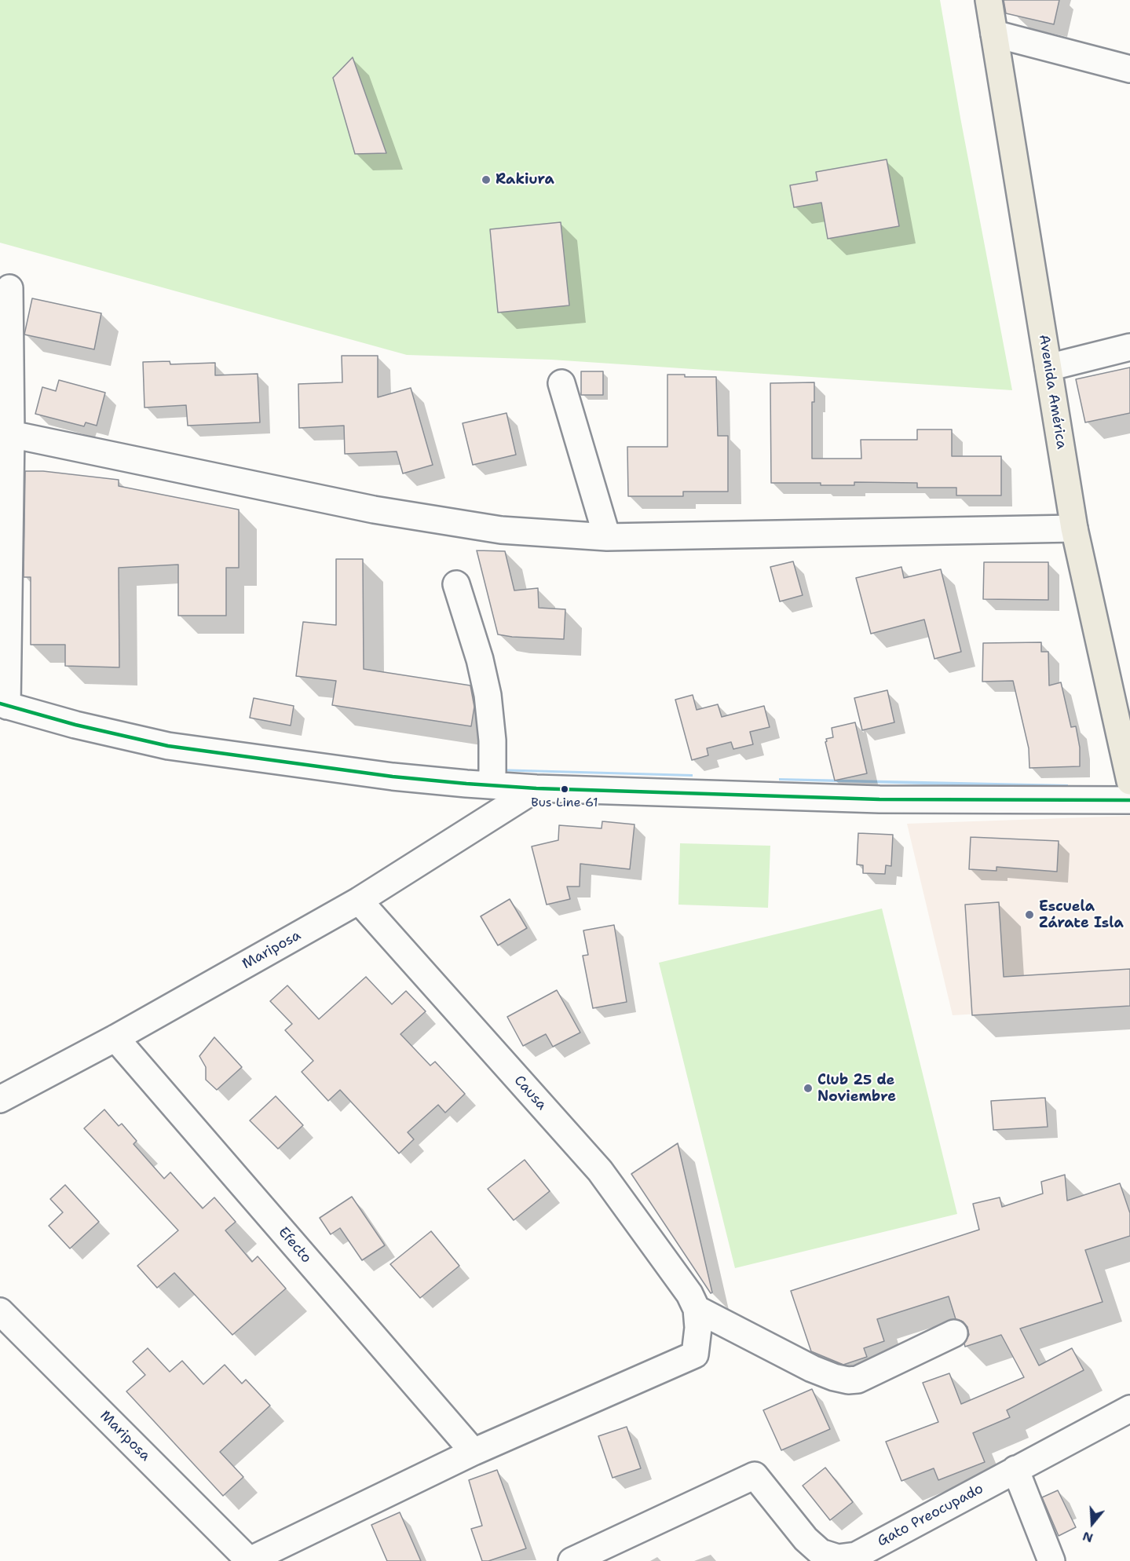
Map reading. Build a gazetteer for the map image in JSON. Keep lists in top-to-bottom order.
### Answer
{
  "streets": {
    "main road": ["Avenida América"],
    "street": [
      "Mariposa",
      "Causa",
      "Efecto",
      "Gato Preocupado"
    ]
  },
  "crossings": [
    ["Mariposa", "Causa"],
    ["Mariposa", "Efecto"]
  ],
  "places": [
    "Rakiura",
    "Bus Line 61",
    "Escuela Zárate Isla",
    "Club 25 de Noviembre"
  ],
  "north": "bottom"
}
